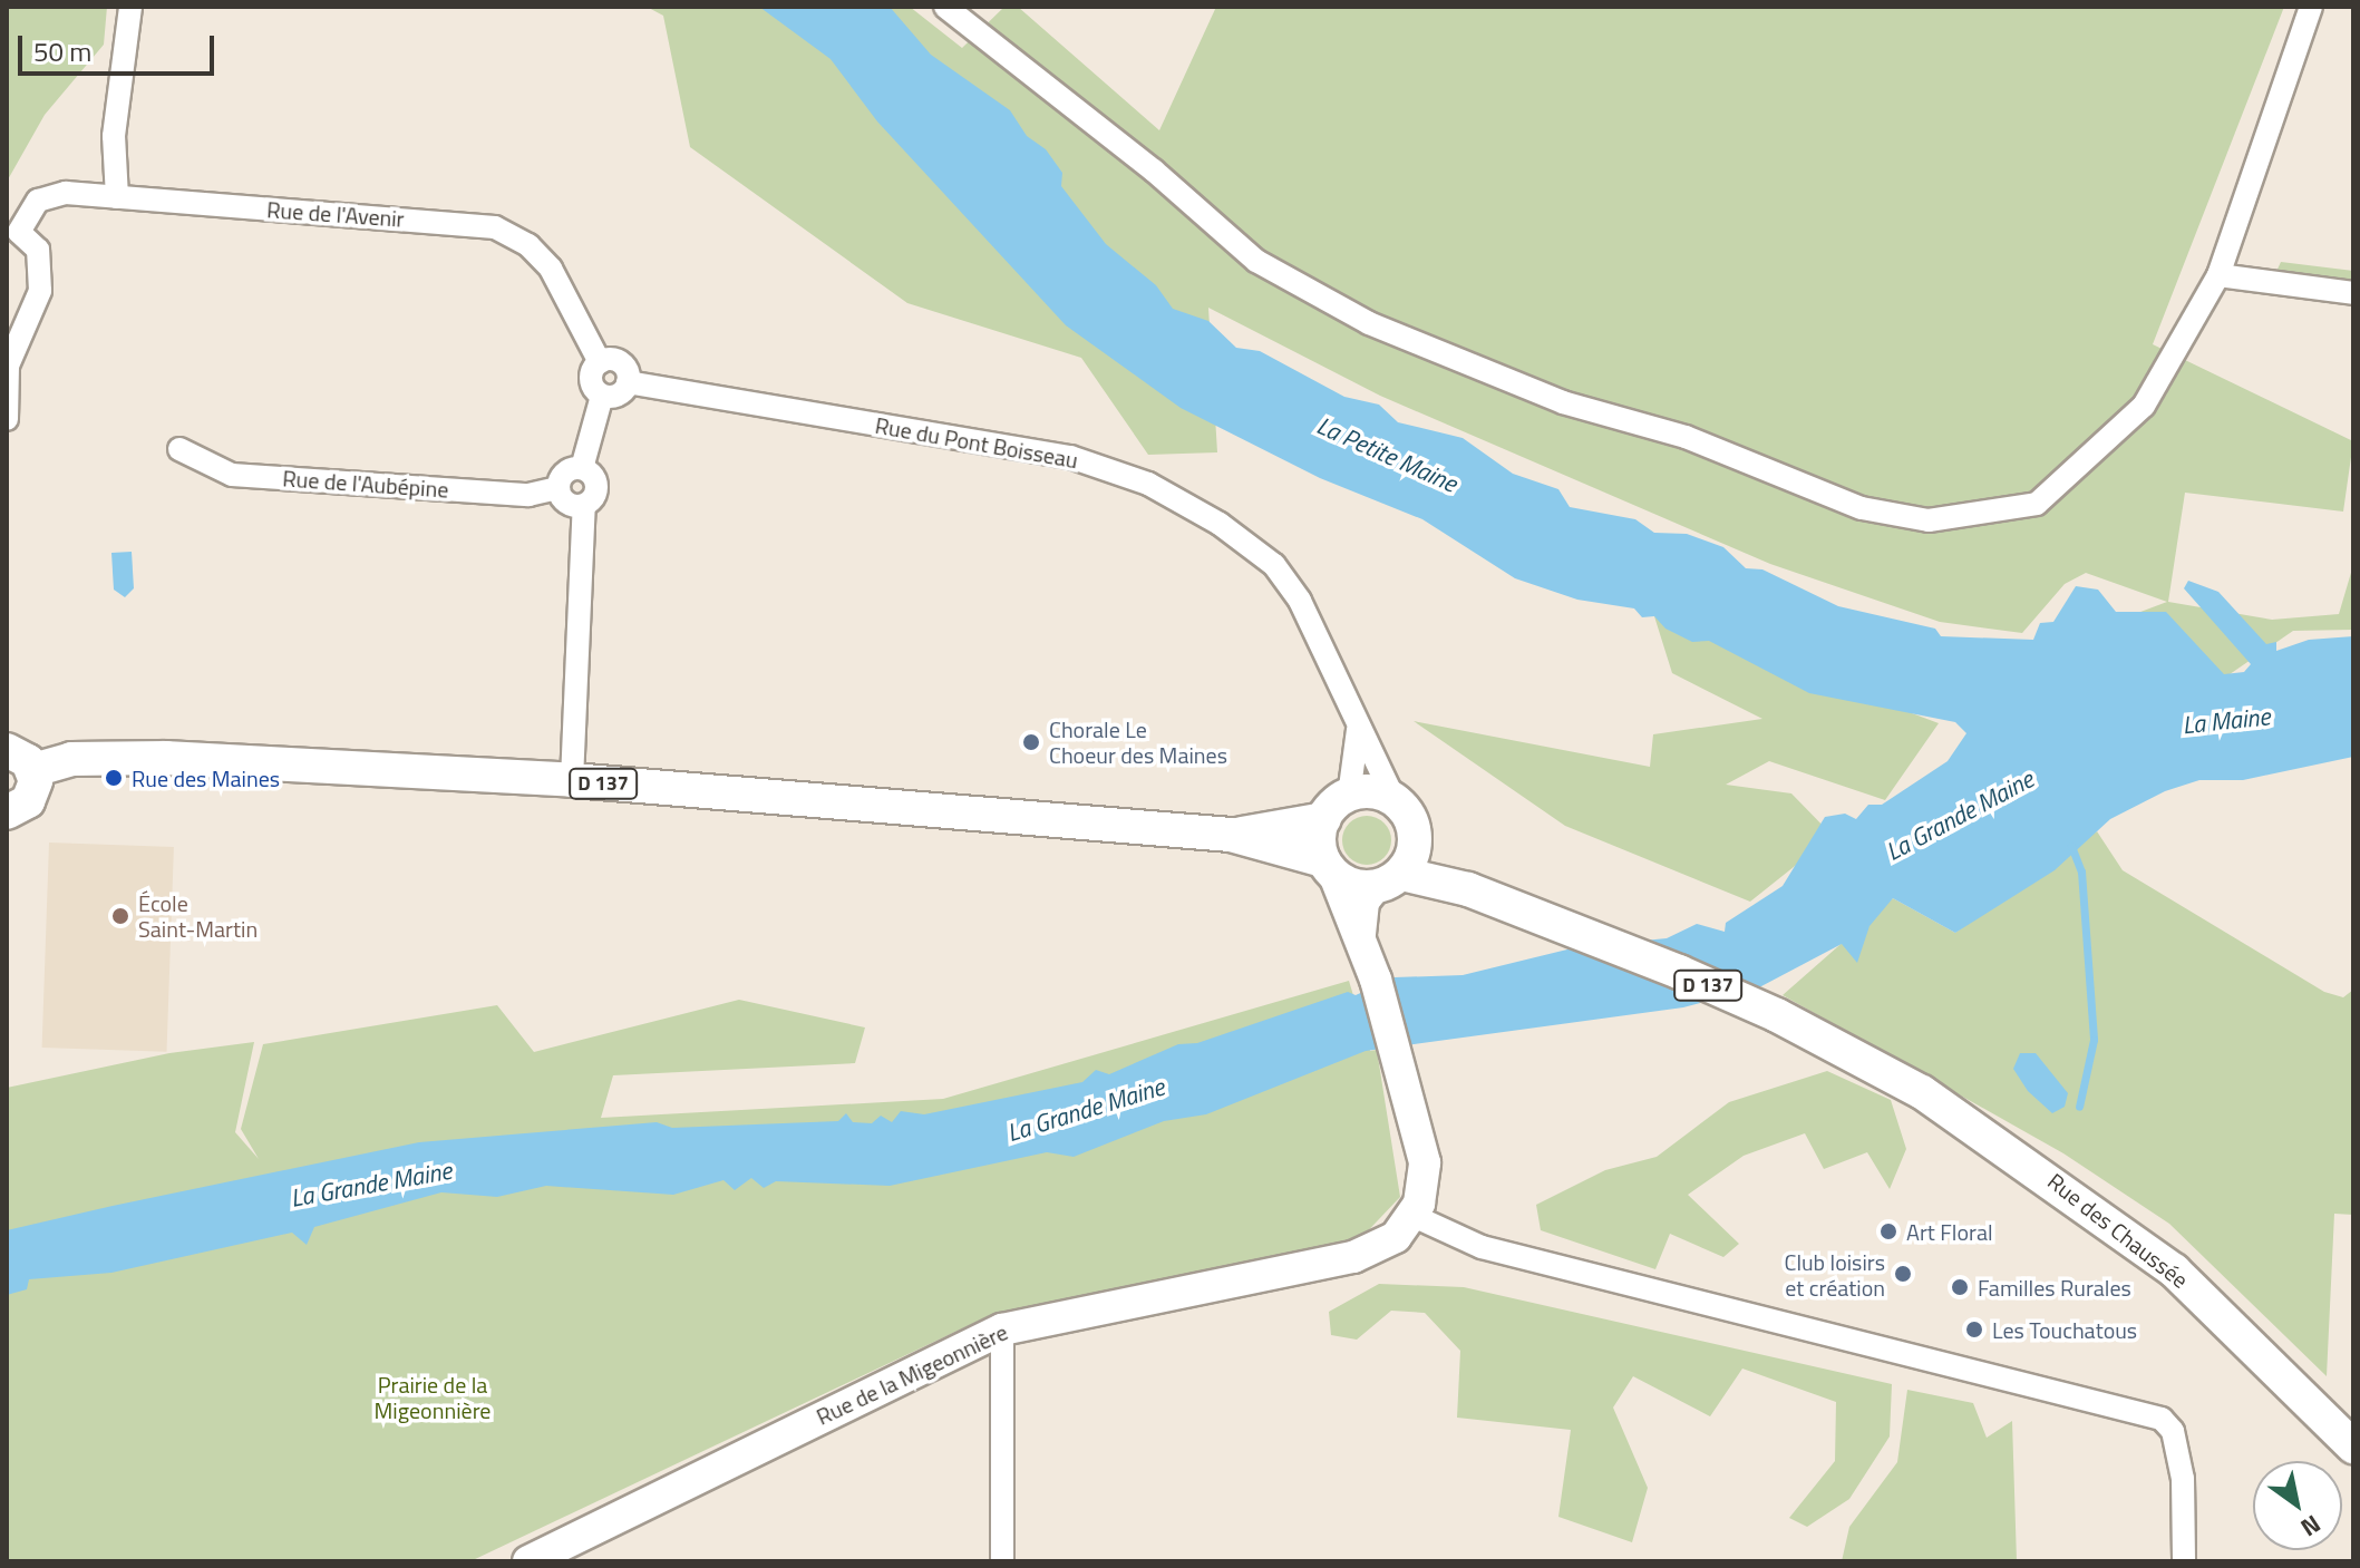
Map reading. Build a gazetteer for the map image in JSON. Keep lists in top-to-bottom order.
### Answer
{
  "streets": {
    "main road": ["D 137", "Rue des Chaussée"],
    "street": [
      "Rue de l'Avenir",
      "Rue du Pont Boisseau",
      "Rue de l'Aubépine",
      "Rue de la Migeonnière"
    ]
  },
  "crossings": [
    ["Rue de l'Avenir", "Rue du Pont Boisseau"],
    ["Rue du Pont Boisseau", "D 137"],
    ["Rue du Pont Boisseau", "Rue des Chaussée"],
    ["D 137", "Rue des Chaussée"]
  ],
  "water": ["La Petite Maine", "La Maine", "La Grande Maine"],
  "parks": ["Prairie de la Migeonnière"],
  "places": [
    "Chorale Le Choeur des Maines",
    "Rue des Maines",
    "École Saint-Martin",
    "Art Floral",
    "Club loisirs et création",
    "Familles Rurales",
    "Les Touchatous"
  ],
  "scale_bar": "50 m",
  "north": "bottom right"
}
